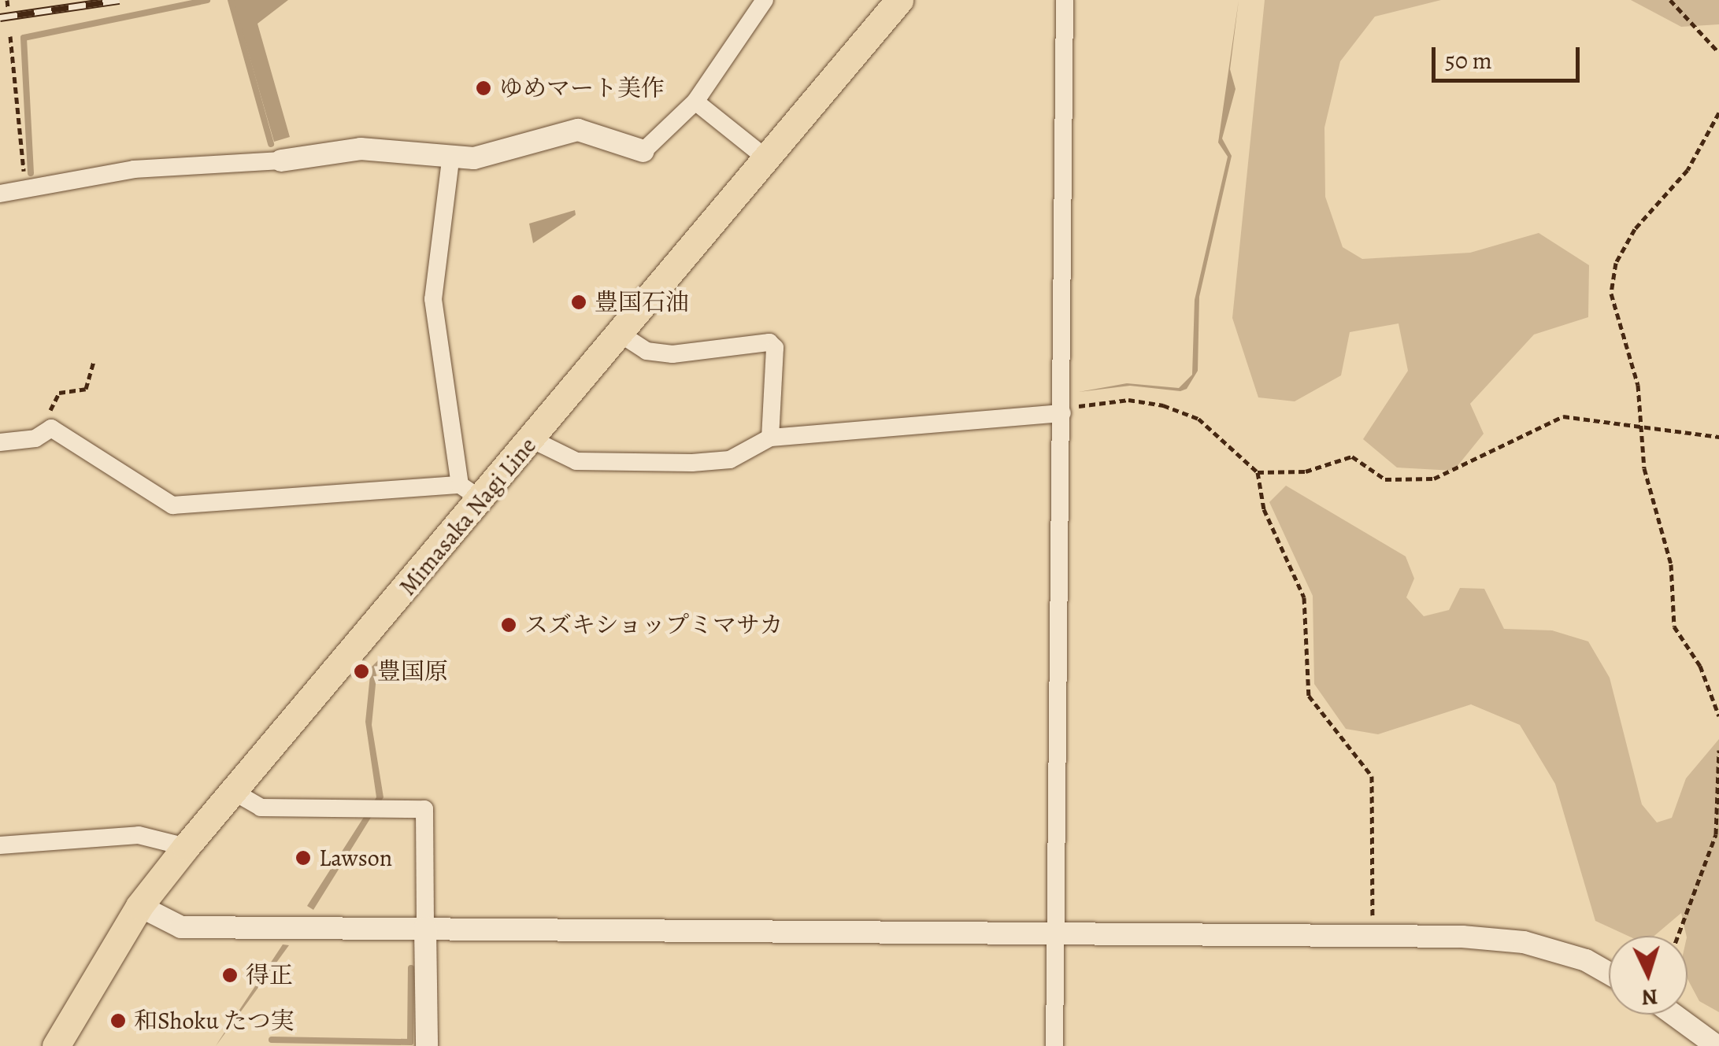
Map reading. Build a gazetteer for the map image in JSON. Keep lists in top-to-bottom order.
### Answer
{
  "streets": {
    "main road": ["Mimasaka Nagi Line"]
  },
  "places": [
    "ゆめマート美作",
    "豊国石油",
    "スズキショップミマサカ",
    "豊国原",
    "Lawson",
    "得正",
    "和Shoku たつ実"
  ],
  "scale_bar": "50 m",
  "north": "bottom"
}
